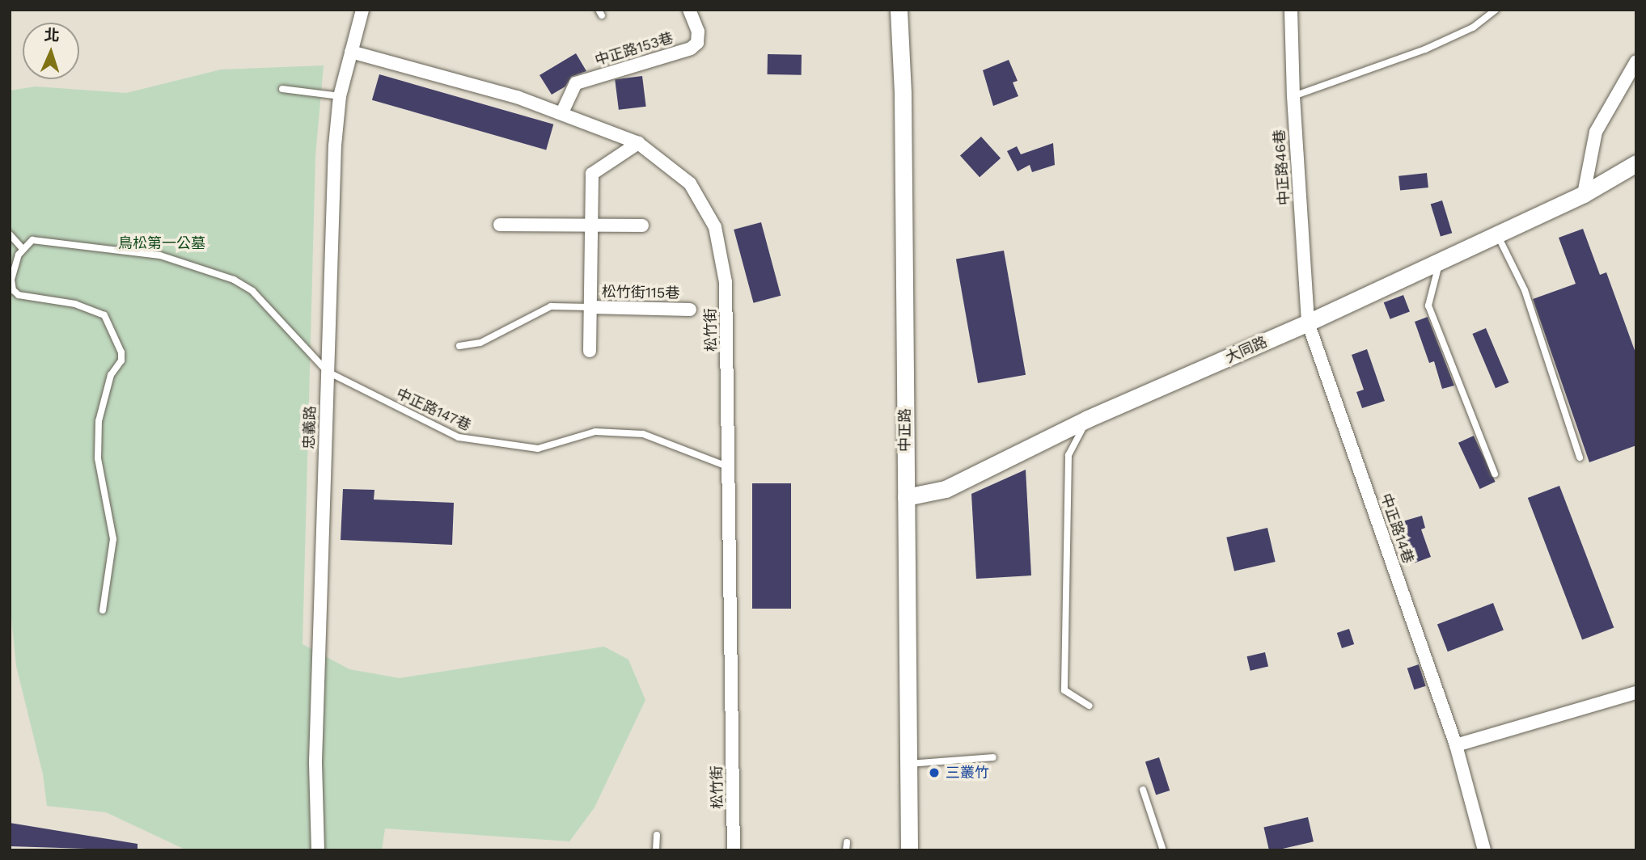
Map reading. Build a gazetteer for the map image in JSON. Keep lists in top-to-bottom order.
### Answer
{
  "streets": {
    "main road": ["大同路", "中正路"],
    "street": [
      "中正路153巷",
      "中正路46巷",
      "松竹街115巷",
      "松竹街",
      "忠義路",
      "中正路14巷"
    ],
    "lane": ["中正路147巷"]
  },
  "crossings": [
    ["中正路153巷", "松竹街"],
    ["中正路46巷", "大同路"],
    ["中正路46巷", "中正路14巷"],
    ["松竹街115巷", "松竹街"],
    ["松竹街", "中正路147巷"],
    ["松竹街", "忠義路"],
    ["大同路", "中正路"],
    ["大同路", "中正路14巷"],
    ["中正路147巷", "忠義路"]
  ],
  "parks": ["鳥松第一公墓"],
  "places": ["三叢竹"],
  "north": "top"
}
